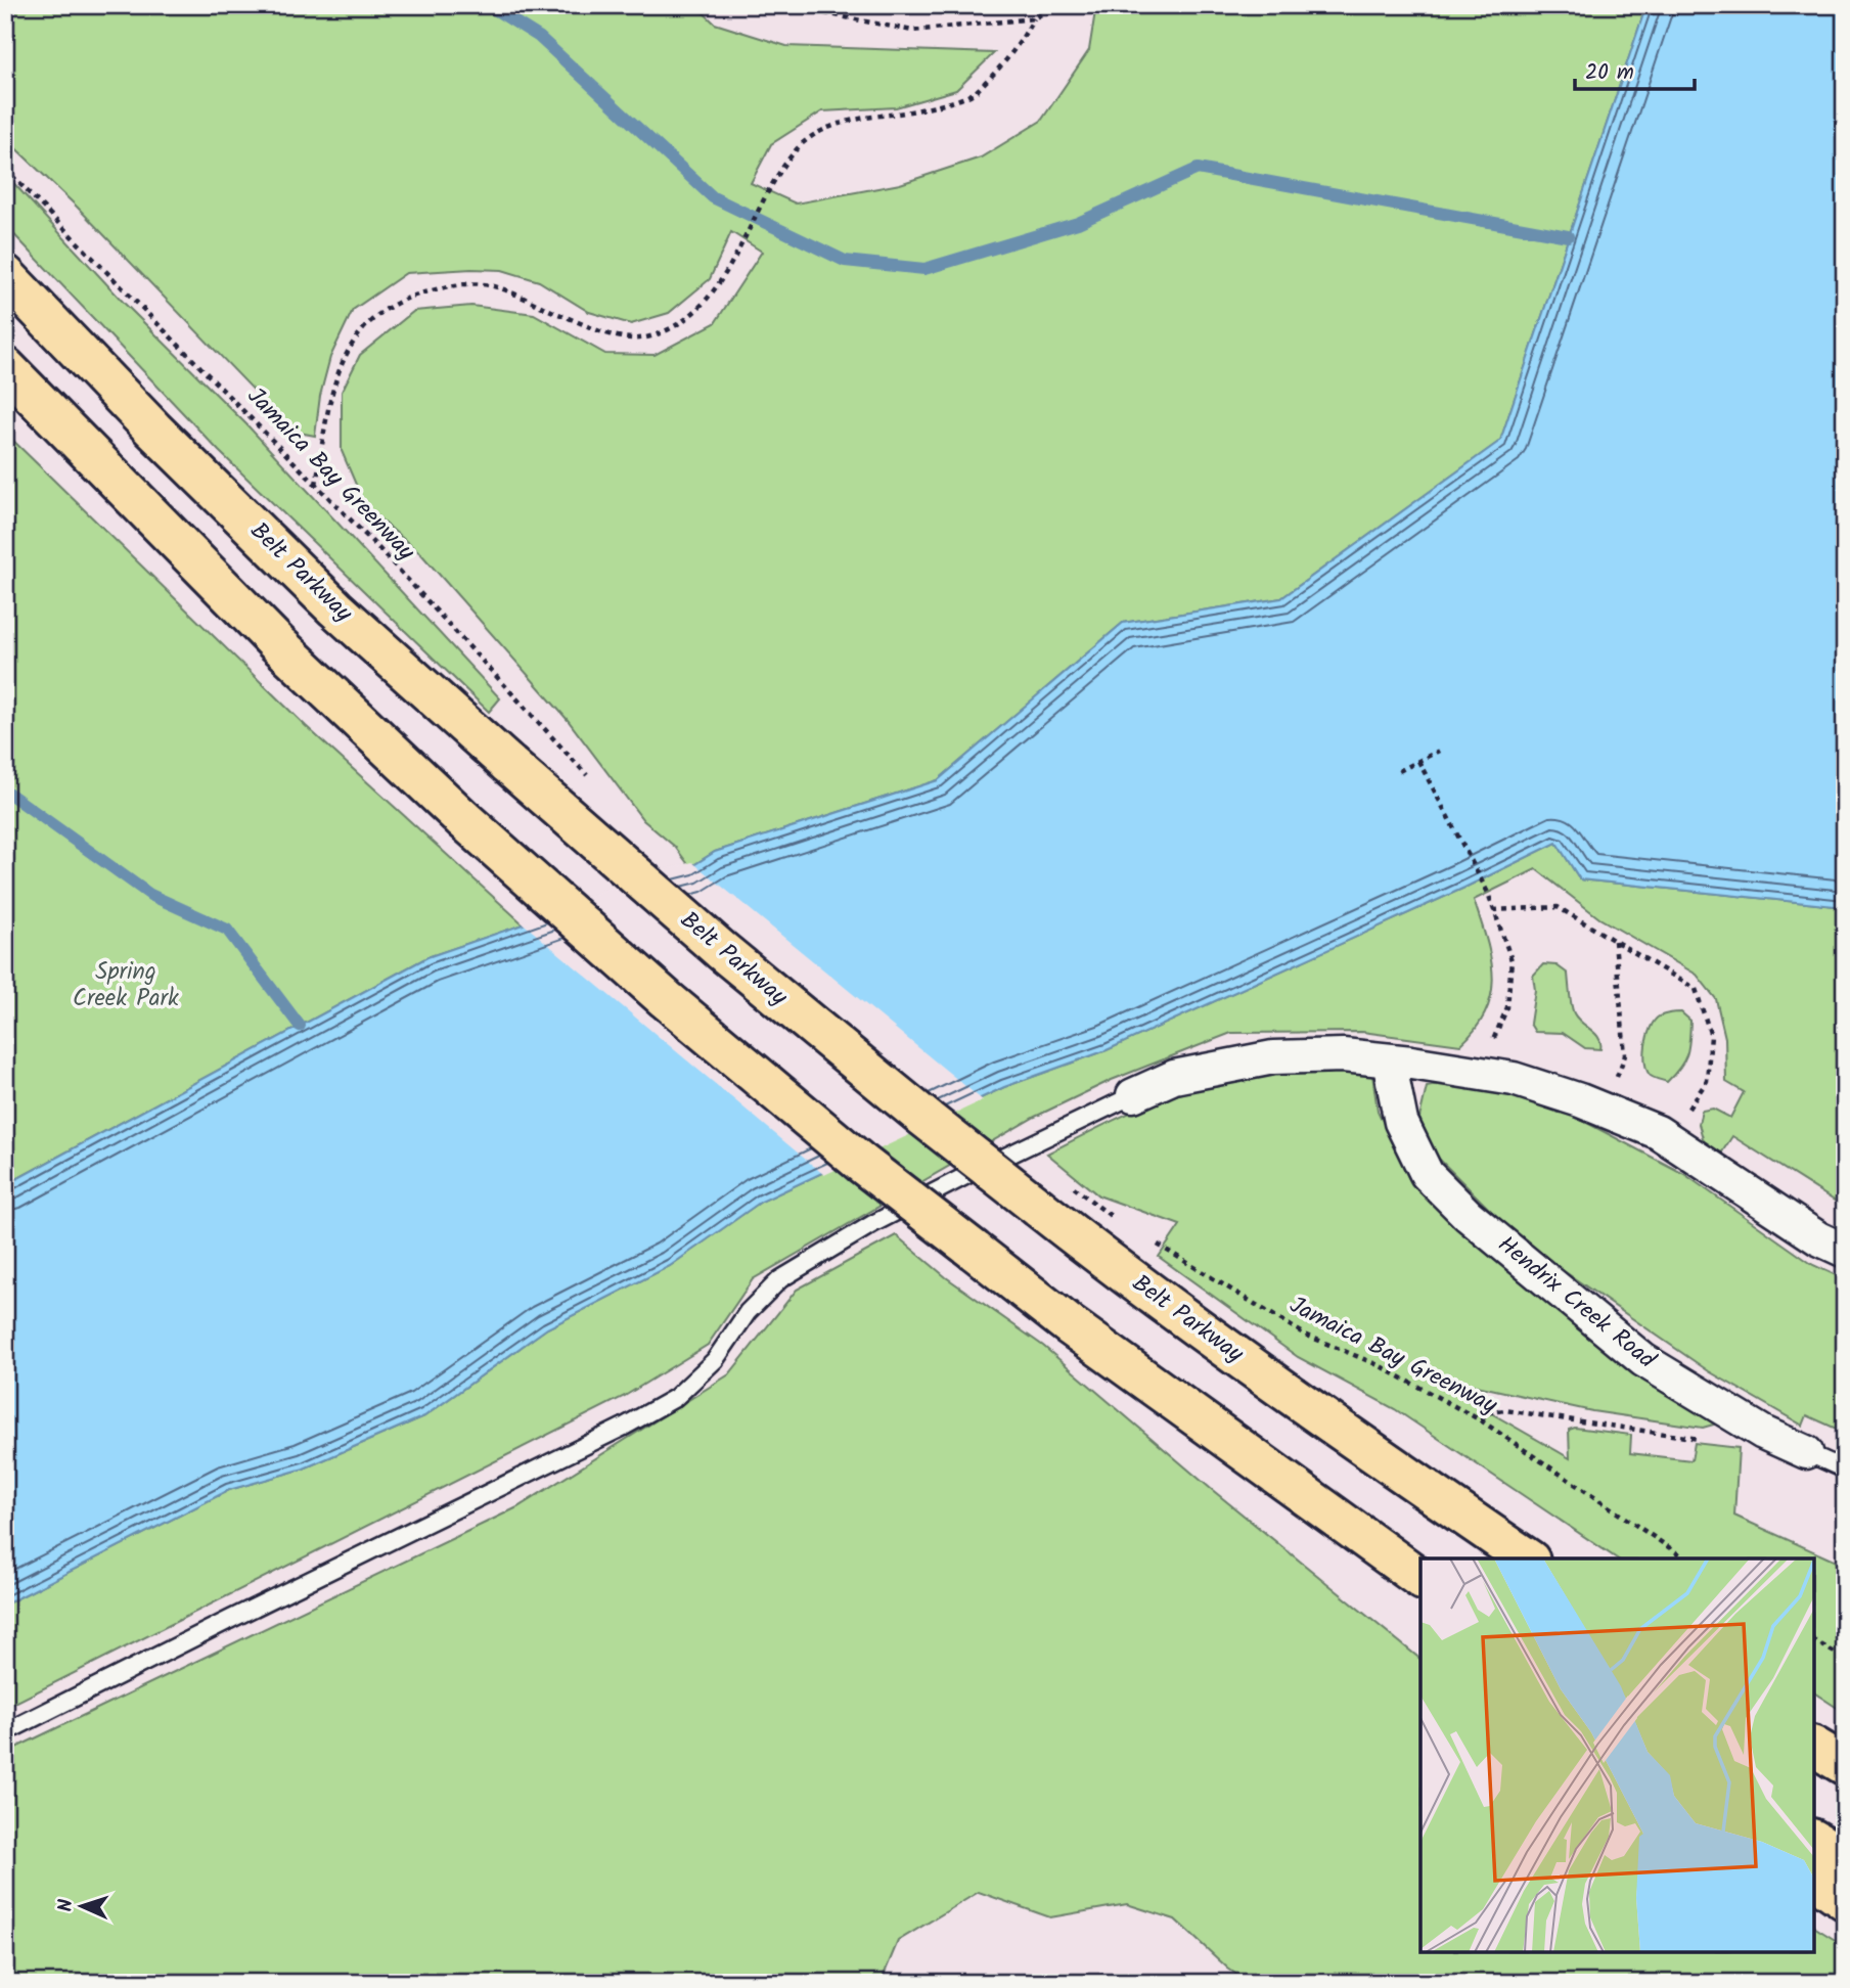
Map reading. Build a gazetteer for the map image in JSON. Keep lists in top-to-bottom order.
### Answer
{
  "streets": {
    "highway": ["Belt Parkway"],
    "street": ["Hendrix Creek Road"],
    "path": ["Jamaica Bay Greenway"]
  },
  "parks": ["Spring Creek Park"],
  "scale_bar": "20 m",
  "north": "left"
}
